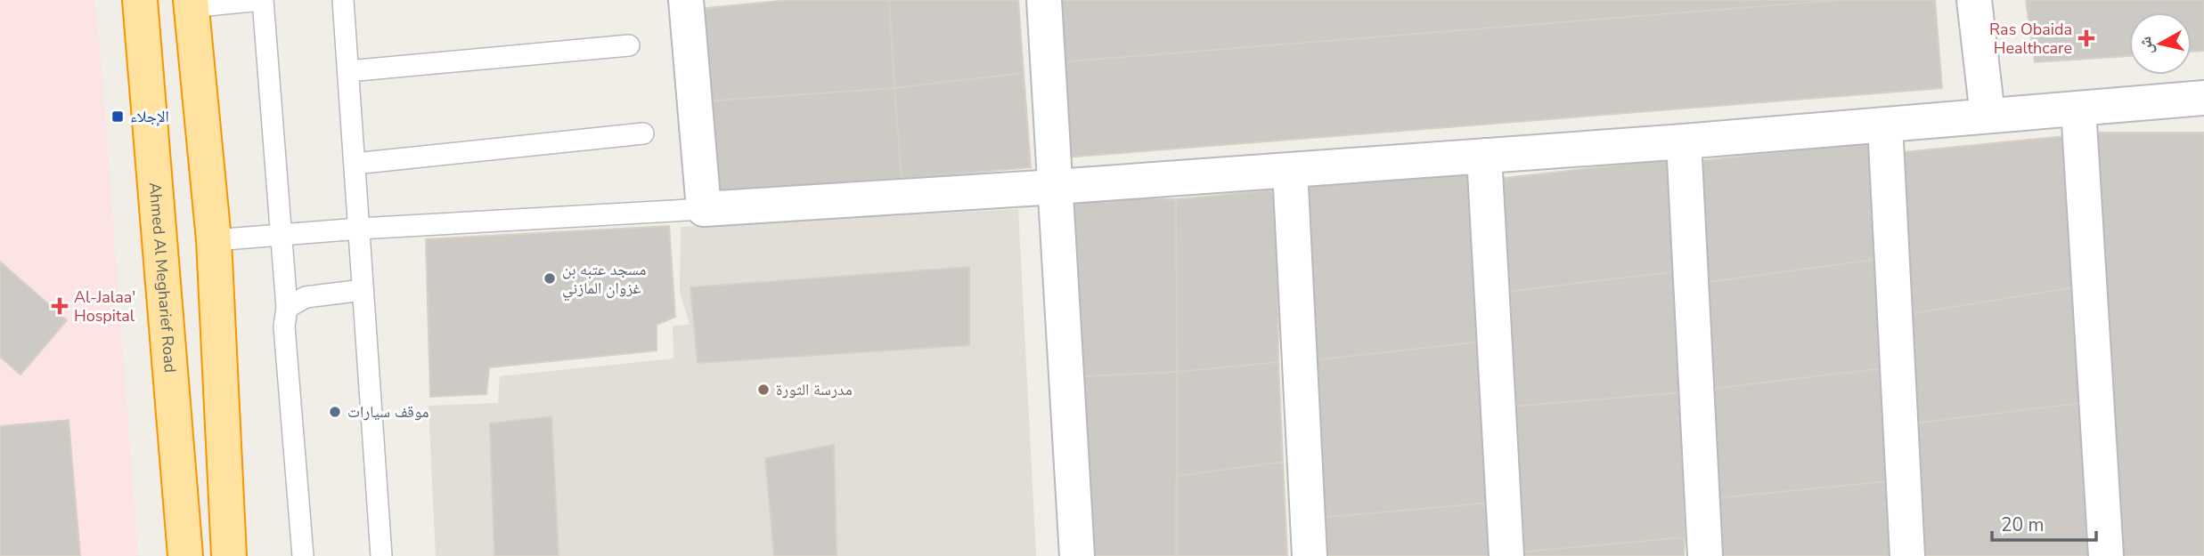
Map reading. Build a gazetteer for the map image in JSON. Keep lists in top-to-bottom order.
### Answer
{
  "streets": {
    "highway": ["Ahmed Al Megharief Road"]
  },
  "places": {
    "health": ["Ras Obaida Healthcare", "Al-Jalaa' Hospital"],
    "transit": ["الإجلاء"],
    "other": ["مسجد عتبه بن غزوان المازني", "مدرسة الثورة", "موقف سيارات"]
  },
  "scale_bar": "20 m",
  "north": "left"
}
